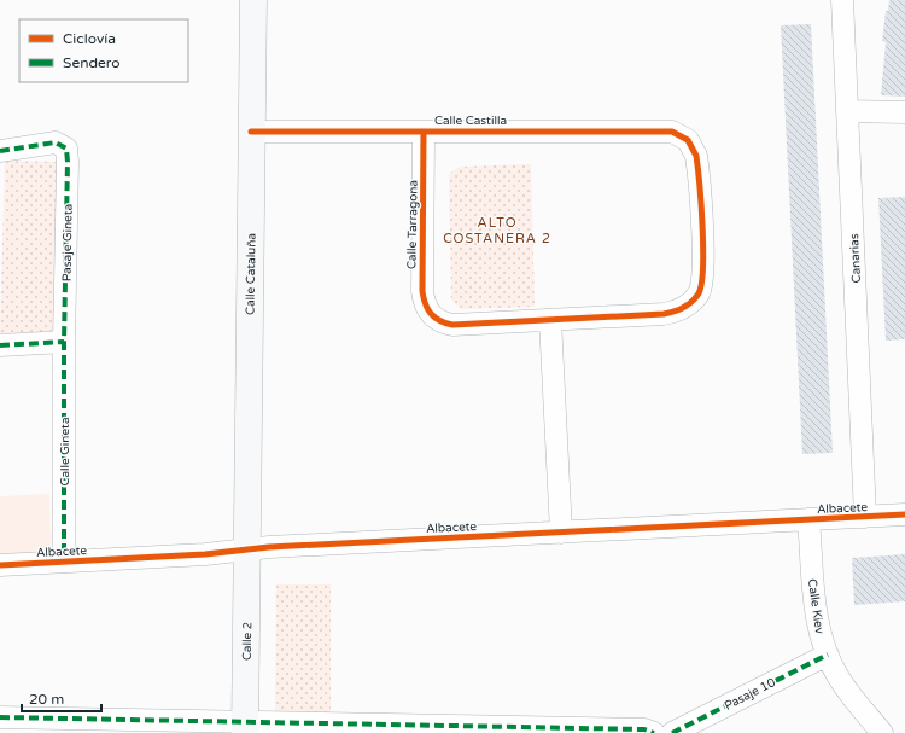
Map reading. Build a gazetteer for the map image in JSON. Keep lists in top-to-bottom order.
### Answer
{
  "streets": {
    "street": [
      "Calle Castilla",
      "Calle Tarragona",
      "Pasaje Gineta",
      "Canarias",
      "Calle Cataluña",
      "Calle Gineta",
      "Albacete",
      "Calle Kiev",
      "Calle 2",
      "Pasaje 10"
    ]
  },
  "crossings": [
    ["Calle Castilla", "Calle Tarragona"],
    ["Calle Castilla", "Calle Cataluña"],
    ["Pasaje Gineta", "Calle Gineta"],
    ["Canarias", "Albacete"],
    ["Calle Cataluña", "Albacete"],
    ["Calle Cataluña", "Calle 2"],
    ["Calle Gineta", "Albacete"],
    ["Albacete", "Calle Kiev"],
    ["Albacete", "Calle 2"],
    ["Calle Kiev", "Pasaje 10"]
  ],
  "districts": ["ALTO COSTANERA 2"],
  "legend": ["Ciclovía", "Sendero"],
  "scale_bar": "20 m"
}
